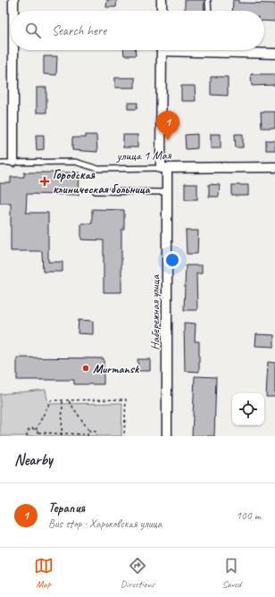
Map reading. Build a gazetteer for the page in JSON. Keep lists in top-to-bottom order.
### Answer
{
  "streets": {
    "street": ["улица 1 Мая", "Набережная улица"]
  },
  "crossings": [
    ["улица 1 Мая", "Набережная улица"]
  ],
  "places": {
    "health": ["Городская клиническая больница"],
    "other": ["Murmansk"]
  },
  "page": {
    "search": "Search here",
    "pins": "1",
    "heading": "Nearby",
    "list": [
      {
        "mark": "1",
        "name": "Терапия",
        "note": "Bus stop · Харьковская улица",
        "value": "100 m"
      }
    ],
    "nav": ["Map", "Directions", "Saved"]
  }
}
